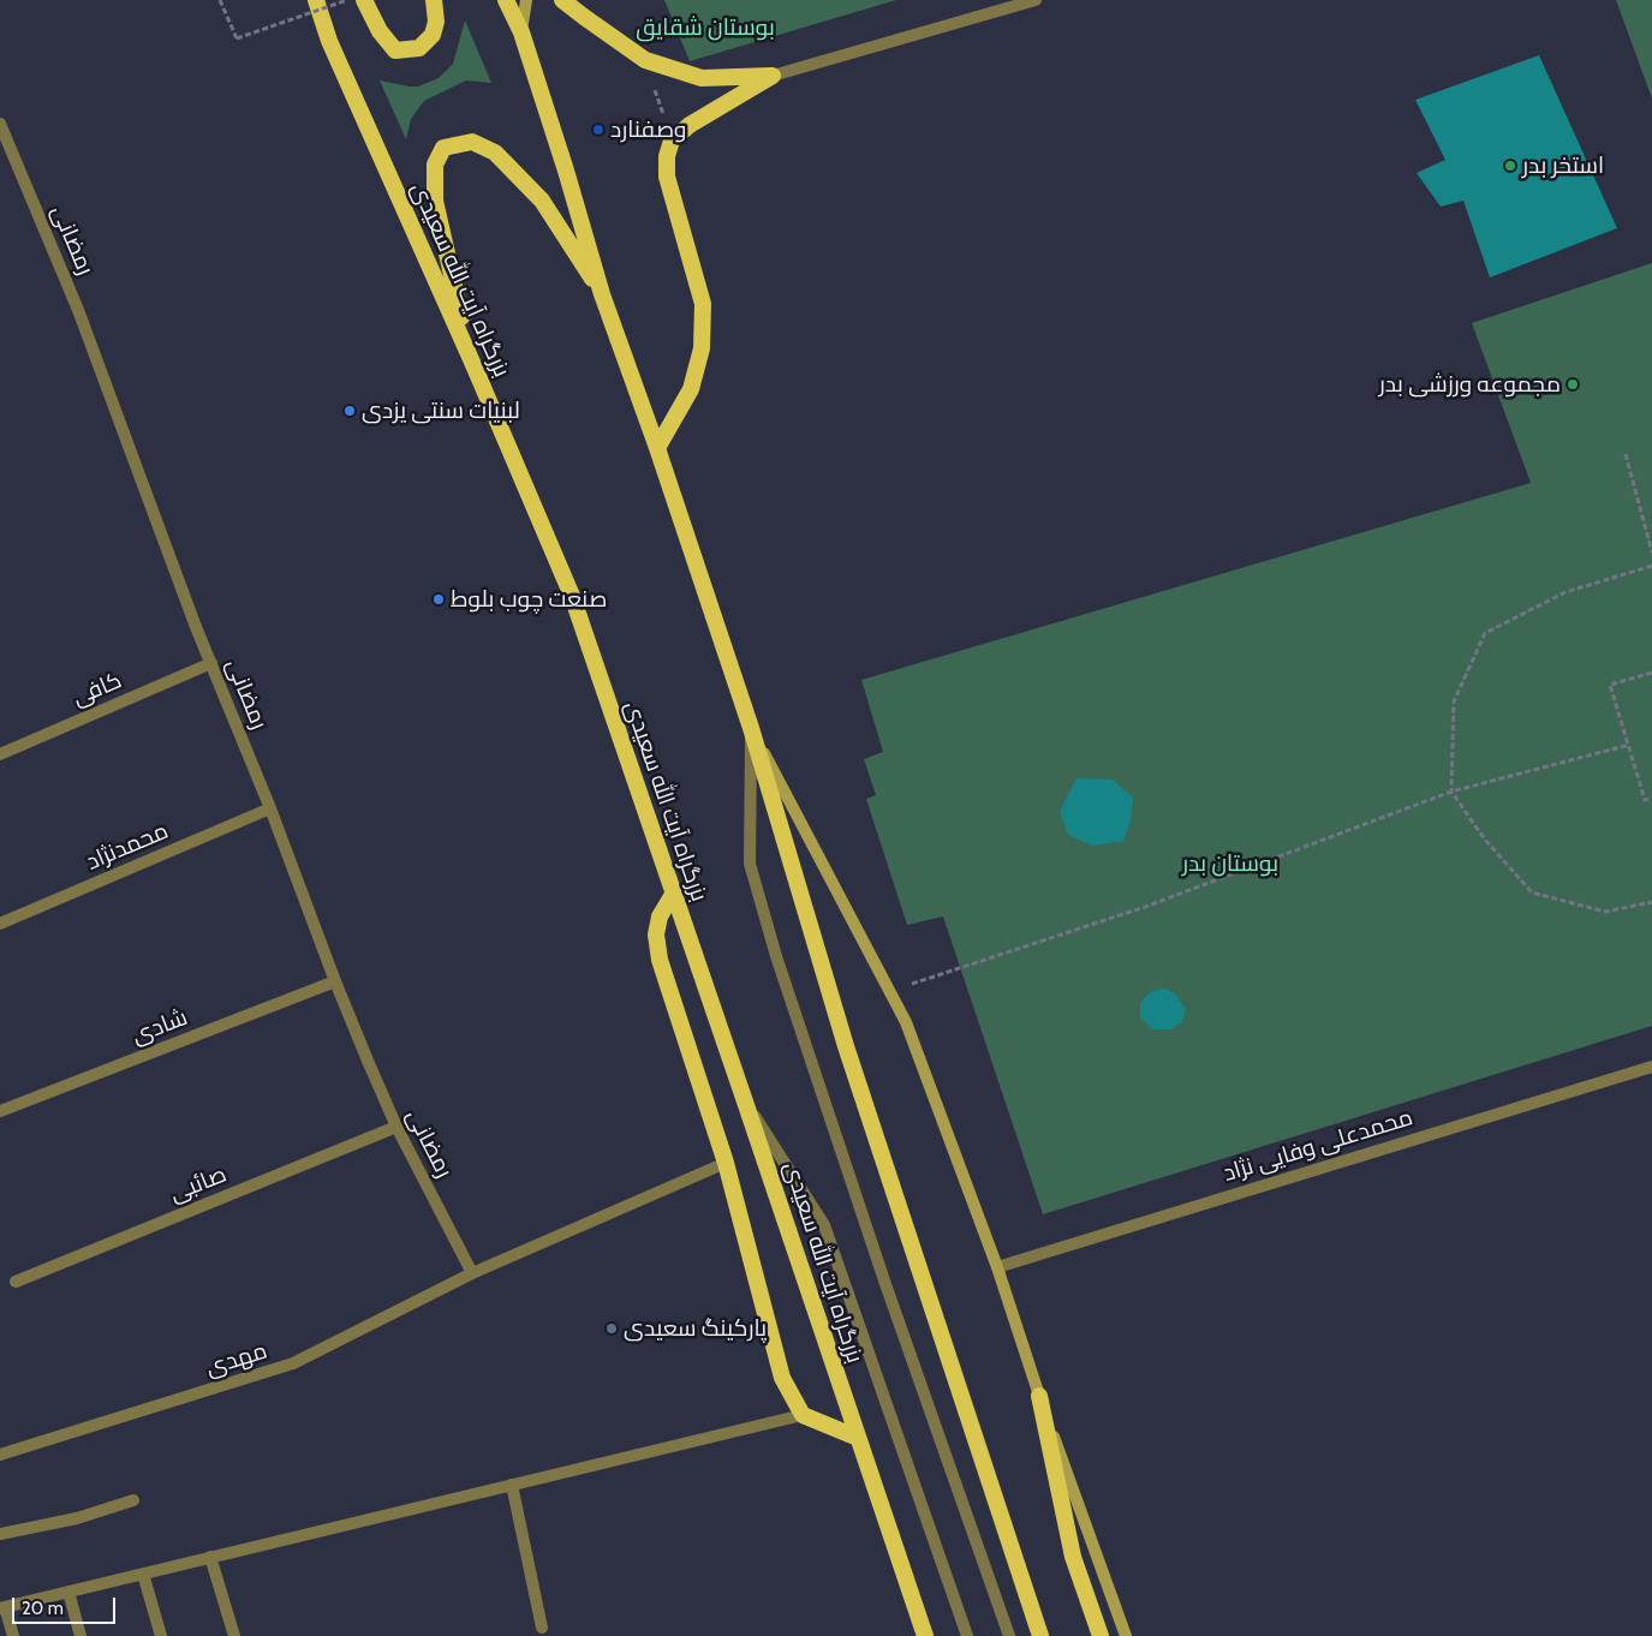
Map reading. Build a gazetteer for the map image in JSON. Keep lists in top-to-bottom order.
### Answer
{
  "streets": {
    "highway": ["بزرگراه آیت الله سعیدی"],
    "street": [
      "رمضانی",
      "کافی",
      "محمدنژاد",
      "شادی",
      "محمدعلی وفایی نژاد",
      "صائبی",
      "مهدی"
    ]
  },
  "crossings": [
    ["رمضانی", "کافی"],
    ["رمضانی", "محمدنژاد"],
    ["رمضانی", "شادی"],
    ["رمضانی", "صائبی"],
    ["رمضانی", "مهدی"]
  ],
  "parks": ["بوستان شقایق", "بوستان بدر"],
  "places": [
    "وصفنارد",
    "استخر بدر",
    "مجموعه ورزشی بدر",
    "لبنیات سنتی یزدی",
    "صنعت چوب بلوط",
    "پارکینگ سعیدی"
  ],
  "scale_bar": "20 m"
}
